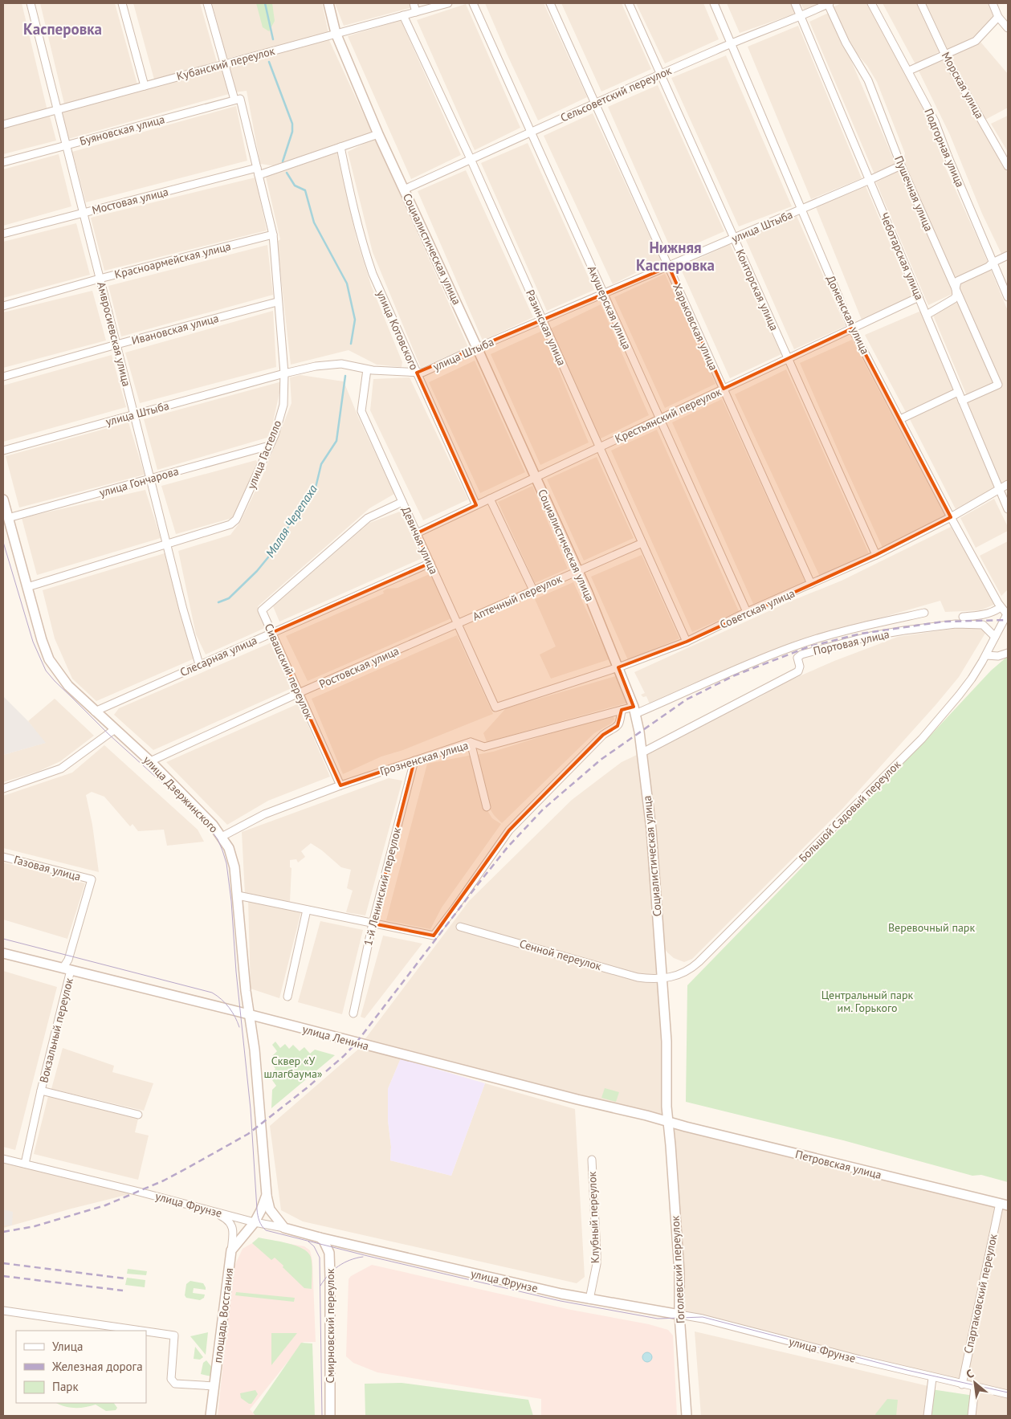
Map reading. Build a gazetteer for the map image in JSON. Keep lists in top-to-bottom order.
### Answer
{
  "streets": {
    "main road": [
      "Социалистическая улица",
      "улица Дзержинского",
      "улица Ленина",
      "Петровская улица",
      "улица Фрунзе",
      "Гоголевский переулок",
      "площадь Восстания",
      "Смирновский переулок"
    ],
    "street": [
      "Кубанский переулок",
      "Морская улица",
      "Сельсоветский переулок",
      "Буяновская улица",
      "Подгорная улица",
      "Пушечная улица",
      "Мостовая улица",
      "улица Штыба",
      "Чеботарская улица",
      "Красноармейская улица",
      "Конторская улица",
      "Акушерская улица",
      "Доменская улица",
      "Харьковская улица",
      "Разинская улица",
      "Ивановская улица",
      "улица Котовского",
      "Амвросиевская улица",
      "Крестьянский переулок",
      "улица Гастелло",
      "улица Гончарова",
      "Девичья улица",
      "Аптечный переулок",
      "Советская улица",
      "Портовая улица",
      "Слесарная улица",
      "Ростовская улица",
      "Сивашский переулок",
      "Грозненская улица",
      "Большой Садовый переулок",
      "Газовая улица",
      "1-й Ленинский переулок",
      "Сенной переулок",
      "Вокзальный переулок",
      "Клубный переулок",
      "Спартаковский переулок"
    ]
  },
  "crossings": [
    ["Кубанский переулок", "Социалистическая улица"],
    ["Кубанский переулок", "Разинская улица"],
    ["Кубанский переулок", "Амвросиевская улица"],
    ["Кубанский переулок", "улица Гастелло"],
    ["Сельсоветский переулок", "Пушечная улица"],
    ["Сельсоветский переулок", "Социалистическая улица"],
    ["Сельсоветский переулок", "Чеботарская улица"],
    ["Сельсоветский переулок", "Конторская улица"],
    ["Сельсоветский переулок", "Акушерская улица"],
    ["Сельсоветский переулок", "Доменская улица"],
    ["Сельсоветский переулок", "Харьковская улица"],
    ["Сельсоветский переулок", "Разинская улица"],
    ["Буяновская улица", "Амвросиевская улица"],
    ["Буяновская улица", "улица Гастелло"],
    ["Пушечная улица", "улица Штыба"],
    ["Пушечная улица", "Чеботарская улица"],
    ["Мостовая улица", "Социалистическая улица"],
    ["Мостовая улица", "улица Котовского"],
    ["Мостовая улица", "Амвросиевская улица"],
    ["Мостовая улица", "улица Гастелло"],
    ["улица Штыба", "Социалистическая улица"],
    ["улица Штыба", "Чеботарская улица"],
    ["улица Штыба", "Конторская улица"],
    ["улица Штыба", "Акушерская улица"],
    ["улица Штыба", "Доменская улица"],
    ["улица Штыба", "Харьковская улица"],
    ["улица Штыба", "Разинская улица"],
    ["улица Штыба", "улица Котовского"],
    ["улица Штыба", "Амвросиевская улица"],
    ["улица Штыба", "улица Гастелло"],
    ["улица Штыба", "Девичья улица"],
    ["Социалистическая улица", "Крестьянский переулок"],
    ["Социалистическая улица", "Аптечный переулок"],
    ["Социалистическая улица", "Советская улица"],
    ["Социалистическая улица", "Портовая улица"],
    ["Социалистическая улица", "Грозненская улица"],
    ["Социалистическая улица", "Большой Садовый переулок"],
    ["Социалистическая улица", "Сенной переулок"],
    ["Социалистическая улица", "улица Ленина"],
    ["Социалистическая улица", "Петровская улица"],
    ["Социалистическая улица", "Гоголевский переулок"],
    ["Чеботарская улица", "Крестьянский переулок"],
    ["Чеботарская улица", "Советская улица"],
    ["Красноармейская улица", "Амвросиевская улица"],
    ["Красноармейская улица", "улица Гастелло"],
    ["Конторская улица", "Крестьянский переулок"],
    ["Конторская улица", "Советская улица"],
    ["Акушерская улица", "Крестьянский переулок"],
    ["Акушерская улица", "Советская улица"],
    ["Доменская улица", "Крестьянский переулок"],
    ["Доменская улица", "Советская улица"],
    ["Доменская улица", "Большой Садовый переулок"],
    ["Харьковская улица", "Крестьянский переулок"],
    ["Харьковская улица", "Советская улица"],
    ["Разинская улица", "Крестьянский переулок"],
    ["Разинская улица", "Аптечный переулок"],
    ["Разинская улица", "Советская улица"],
    ["Ивановская улица", "Амвросиевская улица"],
    ["Ивановская улица", "улица Гастелло"],
    ["улица Котовского", "Крестьянский переулок"],
    ["Амвросиевская улица", "улица Гастелло"],
    ["Амвросиевская улица", "улица Гончарова"],
    ["Амвросиевская улица", "Слесарная улица"],
    ["Крестьянский переулок", "Девичья улица"],
    ["улица Гастелло", "улица Гончарова"],
    ["улица Гастелло", "улица Дзержинского"],
    ["улица Гончарова", "улица Дзержинского"],
    ["Девичья улица", "Аптечный переулок"],
    ["Девичья улица", "Советская улица"],
    ["Девичья улица", "Слесарная улица"],
    ["Девичья улица", "Ростовская улица"],
    ["Девичья улица", "Сивашский переулок"],
    ["Аптечный переулок", "Ростовская улица"],
    ["Портовая улица", "Грозненская улица"],
    ["Портовая улица", "Большой Садовый переулок"],
    ["Слесарная улица", "Сивашский переулок"],
    ["Слесарная улица", "улица Дзержинского"],
    ["Ростовская улица", "Сивашский переулок"],
    ["Ростовская улица", "улица Дзержинского"],
    ["Сивашский переулок", "Грозненская улица"],
    ["Грозненская улица", "улица Дзержинского"],
    ["Грозненская улица", "1-й Ленинский переулок"],
    ["улица Дзержинского", "улица Ленина"],
    ["улица Дзержинского", "улица Фрунзе"],
    ["Большой Садовый переулок", "Сенной переулок"],
    ["Газовая улица", "Вокзальный переулок"],
    ["Вокзальный переулок", "улица Ленина"],
    ["Вокзальный переулок", "улица Фрунзе"],
    ["улица Ленина", "Петровская улица"],
    ["улица Ленина", "Гоголевский переулок"],
    ["Петровская улица", "Гоголевский переулок"],
    ["Петровская улица", "Спартаковский переулок"],
    ["улица Фрунзе", "Клубный переулок"],
    ["улица Фрунзе", "Гоголевский переулок"],
    ["улица Фрунзе", "Спартаковский переулок"],
    ["улица Фрунзе", "Смирновский переулок"]
  ],
  "districts": ["Касперовка", "Нижняя Касперовка"],
  "water": ["Малая Черепаха"],
  "parks": ["Веревочный парк", "Центральный парк им. Горького", "Сквер «У шлагбаума»"],
  "legend": ["Улица", "Железная дорога", "Парк"],
  "north": "top left"
}
